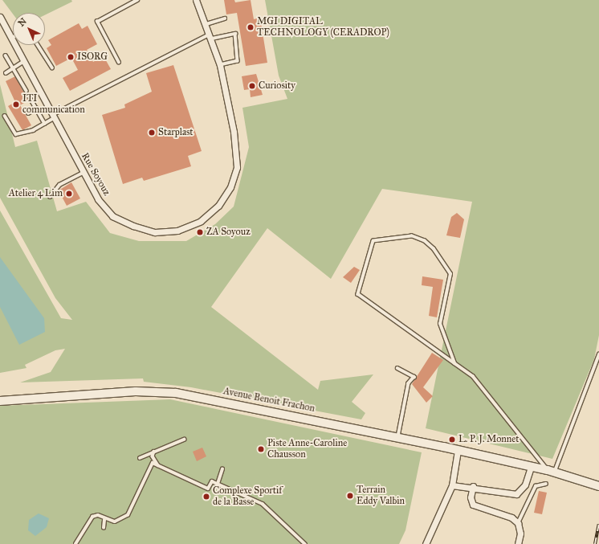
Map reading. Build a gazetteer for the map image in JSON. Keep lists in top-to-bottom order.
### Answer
{
  "streets": {
    "main road": ["Avenue Benoit Frachon"],
    "street": ["Rue Soyouz"]
  },
  "places": [
    "MGI DIGITAL TECHNOLOGY (CERADROP)",
    "ISORG",
    "Curiosity",
    "ITI communication",
    "Starplast",
    "Atelier 4 Lim",
    "ZA Soyouz",
    "L. P. J. Monnet",
    "Piste Anne-Caroline Chausson",
    "Terrain Eddy Valbin",
    "Complexe Sportif de la Basse"
  ],
  "north": "top left"
}
